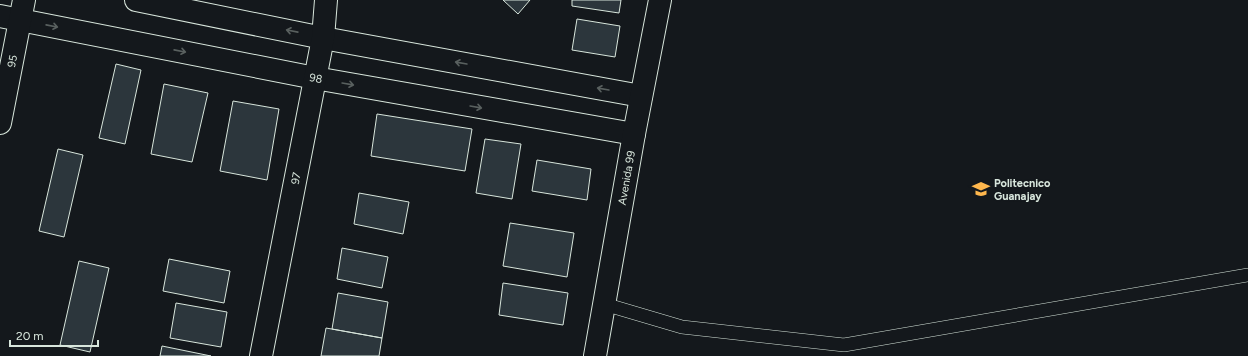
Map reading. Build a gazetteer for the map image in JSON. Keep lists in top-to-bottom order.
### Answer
{
  "streets": {
    "street": [
      "95",
      "98",
      "97",
      "Avenida 99"
    ]
  },
  "crossings": [
    ["95", "98"],
    ["98", "97"],
    ["98", "Avenida 99"]
  ],
  "places": {
    "school or university": ["Politecnico Guanajay"]
  },
  "scale_bar": "20 m"
}
